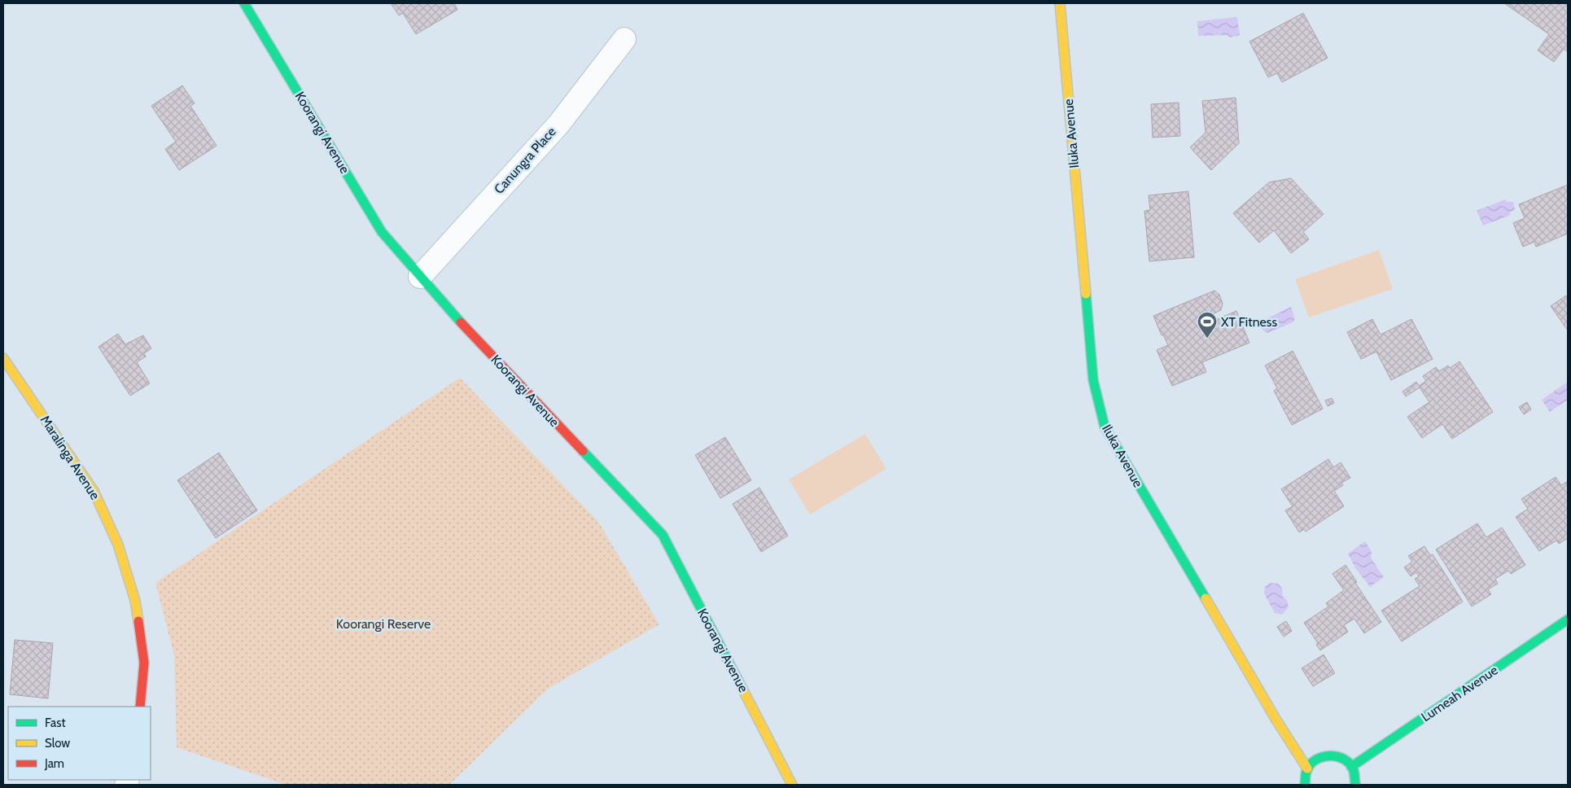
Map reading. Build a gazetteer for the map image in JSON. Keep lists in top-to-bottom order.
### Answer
{
  "streets": {
    "street": [
      "Koorangi Avenue",
      "Iluka Avenue",
      "Canungra Place",
      "Maralinga Avenue",
      "Lumeah Avenue"
    ]
  },
  "crossings": [
    ["Koorangi Avenue", "Canungra Place"]
  ],
  "parks": ["Koorangi Reserve"],
  "places": {
    "sports": ["XT Fitness"]
  },
  "legend": ["Fast", "Slow", "Jam"]
}
